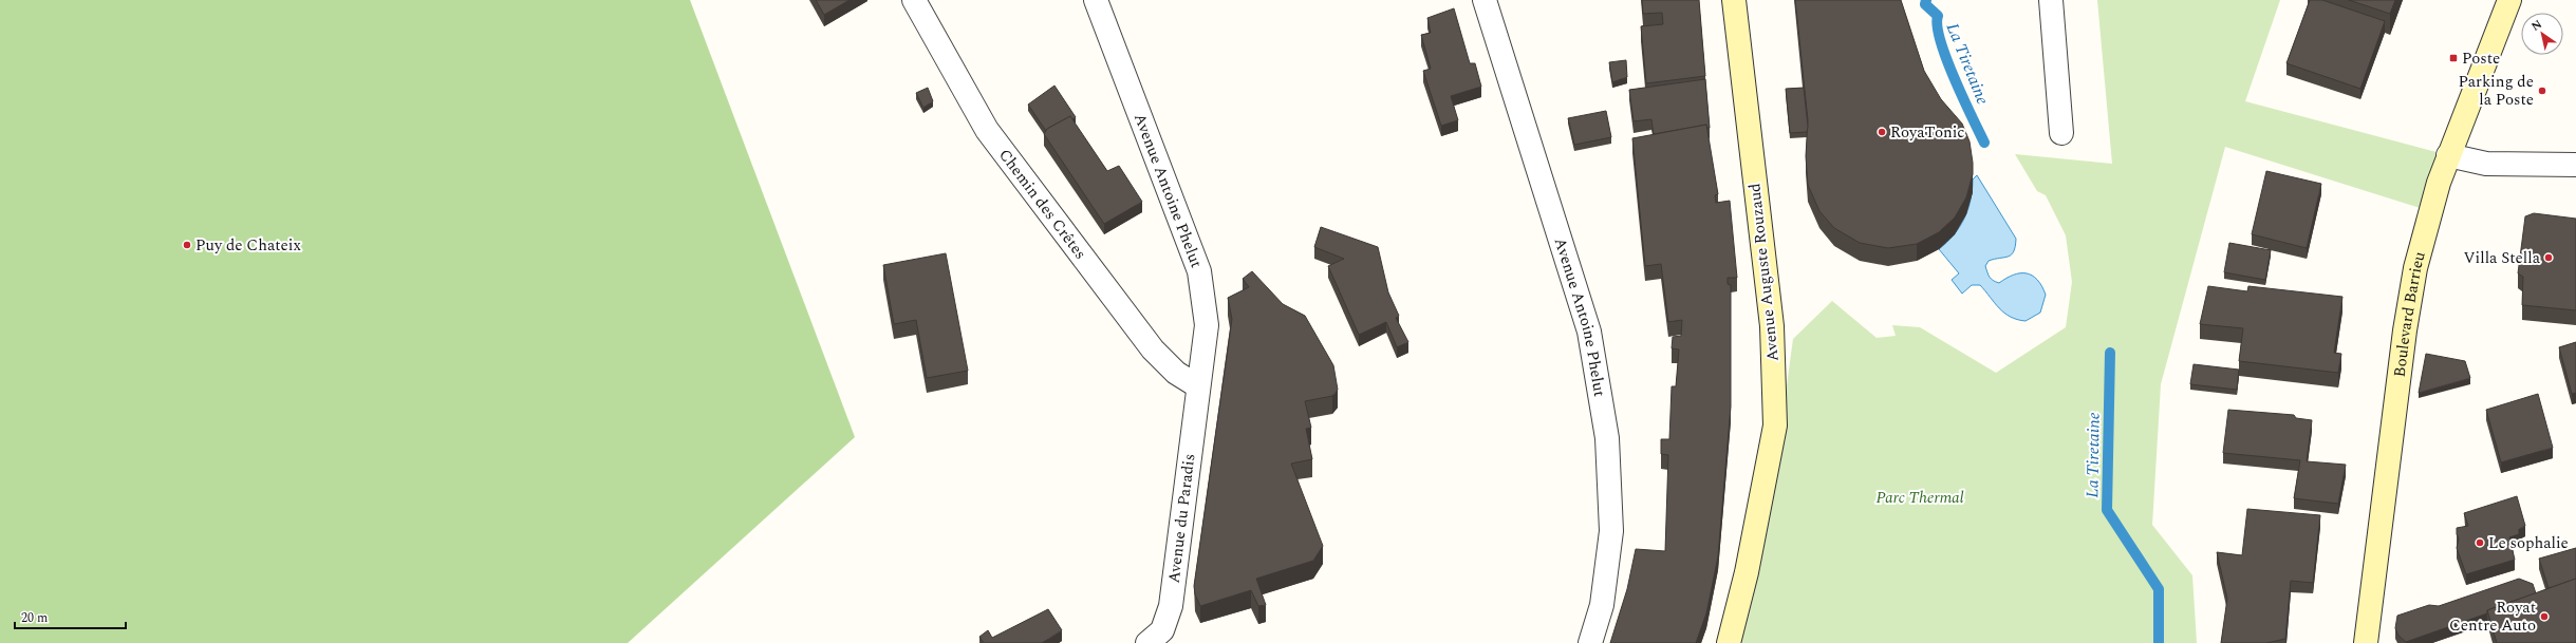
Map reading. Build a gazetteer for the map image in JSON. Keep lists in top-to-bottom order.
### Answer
{
  "streets": {
    "main road": ["Avenue Auguste Rouzaud", "Boulevard Barrieu"],
    "street": ["Avenue Antoine Phelut", "Chemin des Crêtes", "Avenue du Paradis"]
  },
  "crossings": [
    ["Avenue Antoine Phelut", "Chemin des Crêtes"],
    ["Avenue Antoine Phelut", "Avenue du Paradis"],
    ["Chemin des Crêtes", "Avenue du Paradis"]
  ],
  "water": ["La Tiretaine"],
  "parks": ["Parc Thermal"],
  "places": {
    "transit": ["Poste"],
    "other": [
      "Parking de la Poste",
      "RoyaTonic",
      "Puy de Chateix",
      "Villa Stella",
      "Le sophalie",
      "Royat Centre Auto"
    ]
  },
  "scale_bar": "20 m",
  "north": "top left"
}
